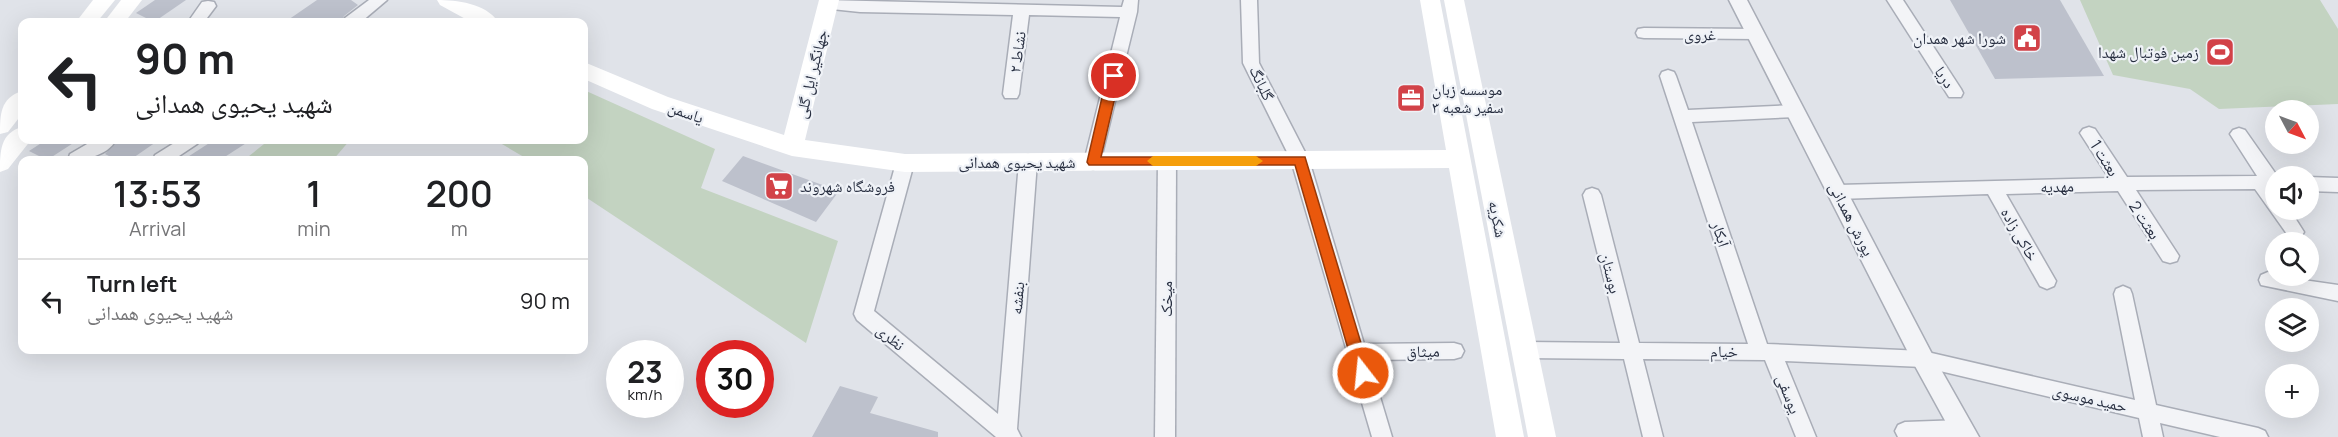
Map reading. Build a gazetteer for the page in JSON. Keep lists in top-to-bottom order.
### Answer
{
  "streets": {
    "main road": [
      "جهانگیر ایل گلی",
      "یاسمن",
      "شهید یحیوی همدانی",
      "شکریه"
    ],
    "street": [
      "غروی",
      "نشاط ۲",
      "دریا",
      "گلبانگ",
      "بعثت 1",
      "مهدیه",
      "پورش همدانی",
      "بعثت 2",
      "آبکار",
      "خاکی زاده",
      "بوستان",
      "بنفشه",
      "میخک",
      "نظری",
      "میثاق",
      "خیام",
      "یوسفی",
      "حمید موسوی"
    ]
  },
  "crossings": [
    ["غروی", "پورش همدانی"],
    ["جهانگیر ایل گلی", "یاسمن"],
    ["جهانگیر ایل گلی", "شهید یحیوی همدانی"],
    ["گلبانگ", "شهید یحیوی همدانی"],
    ["گلبانگ", "میثاق"],
    ["یاسمن", "شهید یحیوی همدانی"],
    ["بعثت 1", "مهدیه"],
    ["بعثت 1", "بعثت 2"],
    ["شهید یحیوی همدانی", "شکریه"],
    ["شهید یحیوی همدانی", "بنفشه"],
    ["شهید یحیوی همدانی", "میخک"],
    ["شهید یحیوی همدانی", "نظری"],
    ["مهدیه", "پورش همدانی"],
    ["مهدیه", "بعثت 2"],
    ["مهدیه", "خاکی زاده"],
    ["شکریه", "خیام"],
    ["پورش همدانی", "خیام"],
    ["پورش همدانی", "حمید موسوی"],
    ["آبکار", "خیام"],
    ["آبکار", "یوسفی"],
    ["بوستان", "خیام"],
    ["بنفشه", "نظری"],
    ["خیام", "یوسفی"],
    ["خیام", "حمید موسوی"]
  ],
  "places": {
    "public building": ["شورا شهر همدان"],
    "sports": ["زمین فوتبال شهدا"],
    "office": ["موسسه زبان سفیر شعبه ۳"],
    "supermarket": ["فروشگاه شهروند"]
  },
  "north": "bottom right",
  "page": {
    "turn": ["90 m", "شهید یحیوی همدانی"],
    "map_buttons": "+",
    "eta": [
      "13:53",
      "Arrival",
      "1",
      "min",
      "200",
      "m"
    ],
    "list": [
      {
        "name": "Turn left",
        "note": "شهید یحیوی همدانی",
        "value": "90 m"
      }
    ],
    "speed": "23 km/h",
    "limit": "30"
  }
}
